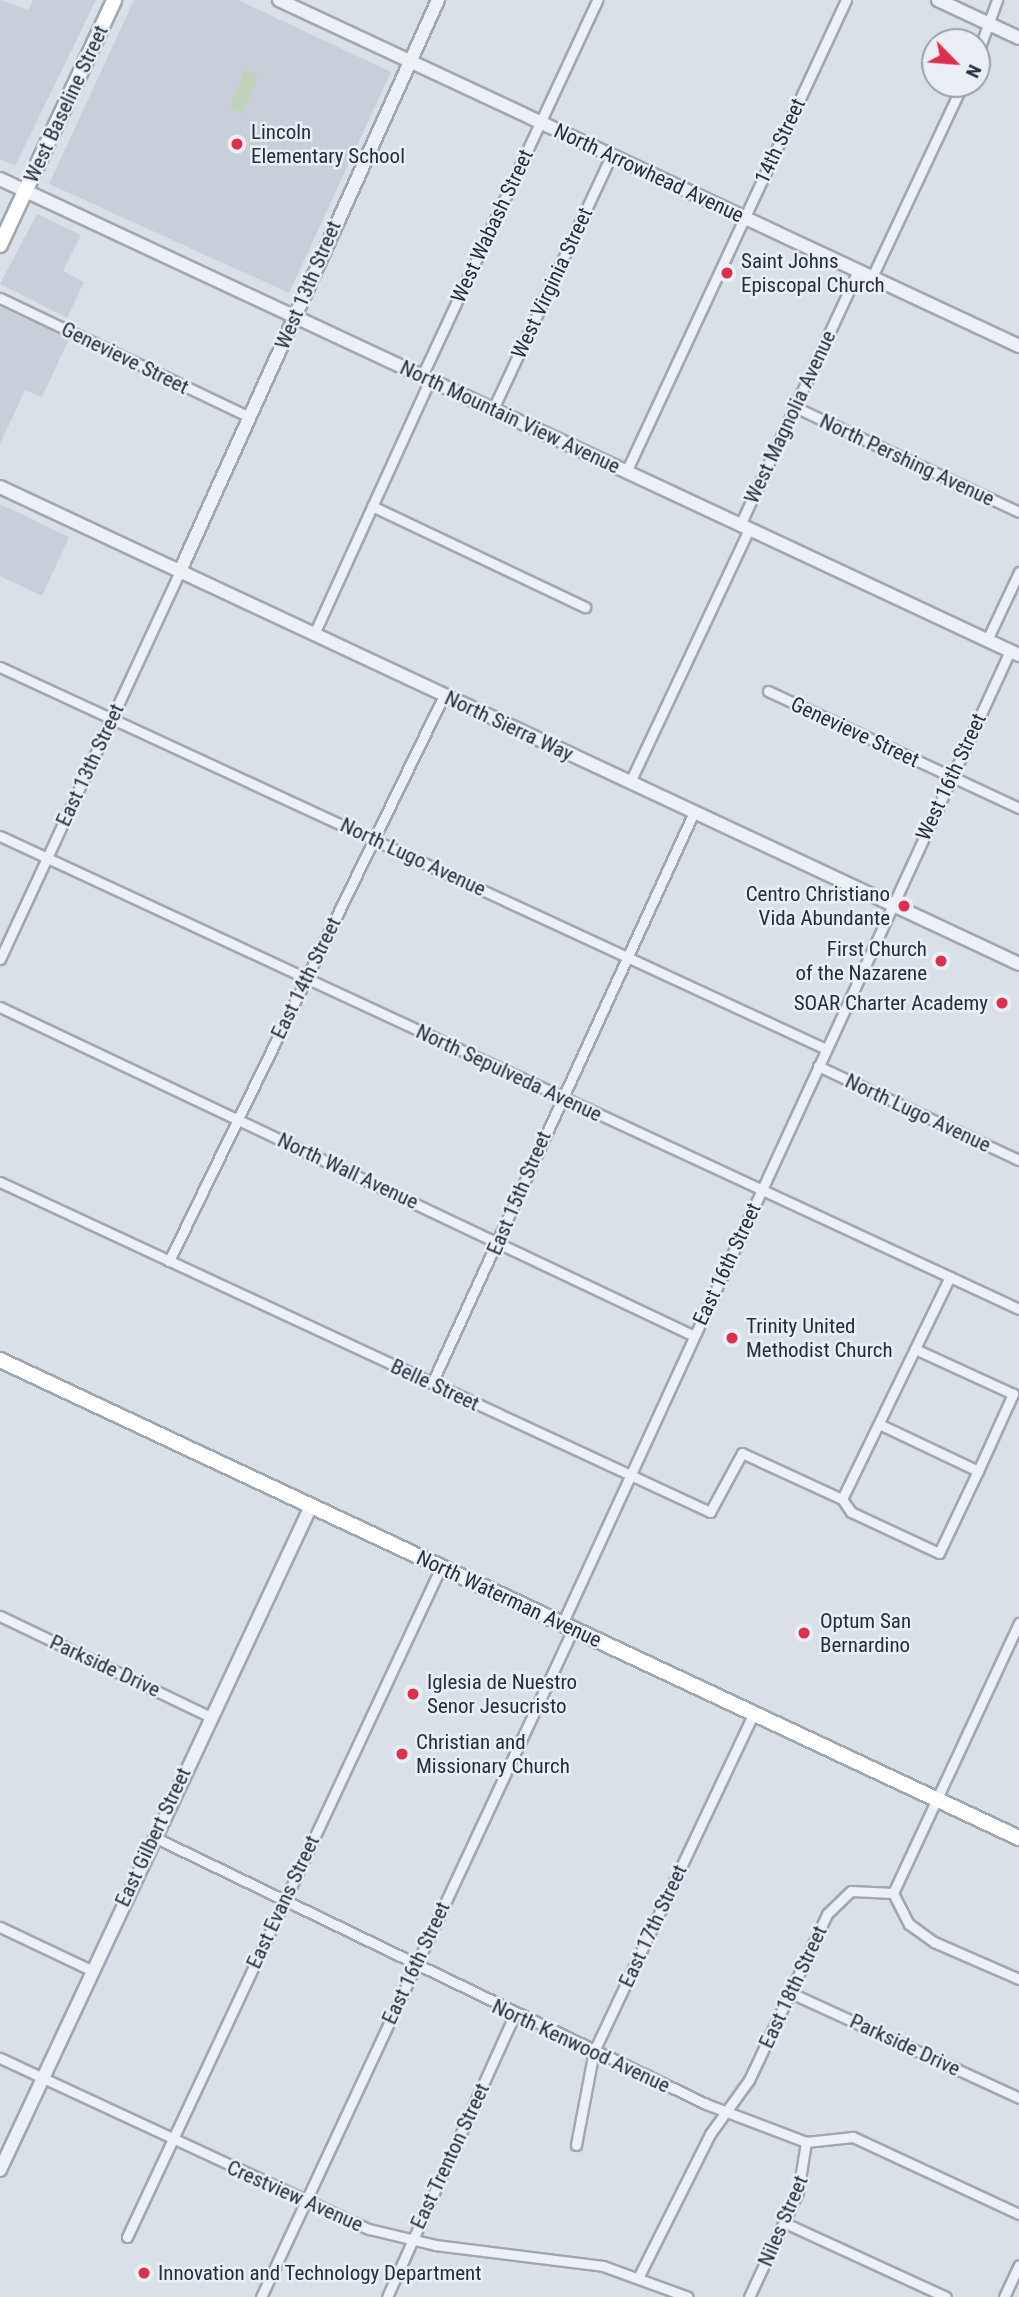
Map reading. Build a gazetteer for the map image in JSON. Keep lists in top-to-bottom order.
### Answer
{
  "streets": {
    "main road": ["West Baseline Street", "North Waterman Avenue"],
    "street": [
      "14th Street",
      "North Arrowhead Avenue",
      "West Wabash Street",
      "West Virginia Street",
      "West 13th Street",
      "Genevieve Street",
      "North Mountain View Avenue",
      "West Magnolia Avenue",
      "North Pershing Avenue",
      "North Sierra Way",
      "East 13th Street",
      "West 16th Street",
      "North Lugo Avenue",
      "East 14th Street",
      "North Sepulveda Avenue",
      "North Wall Avenue",
      "East 15th Street",
      "East 16th Street",
      "Belle Street",
      "Parkside Drive",
      "East Gilbert Street",
      "East Evans Street",
      "East 17th Street",
      "East 18th Street",
      "North Kenwood Avenue",
      "East Trenton Street",
      "Crestview Avenue",
      "Niles Street"
    ]
  },
  "crossings": [
    ["West Baseline Street", "North Mountain View Avenue"],
    ["14th Street", "North Arrowhead Avenue"],
    ["14th Street", "North Mountain View Avenue"],
    ["North Arrowhead Avenue", "West Wabash Street"],
    ["North Arrowhead Avenue", "West Virginia Street"],
    ["North Arrowhead Avenue", "West 13th Street"],
    ["North Arrowhead Avenue", "West Magnolia Avenue"],
    ["West Wabash Street", "North Mountain View Avenue"],
    ["West Wabash Street", "North Sierra Way"],
    ["West Virginia Street", "North Mountain View Avenue"],
    ["West 13th Street", "Genevieve Street"],
    ["West 13th Street", "North Mountain View Avenue"],
    ["West 13th Street", "North Sierra Way"],
    ["West 13th Street", "East 13th Street"],
    ["Genevieve Street", "West 16th Street"],
    ["North Mountain View Avenue", "West Magnolia Avenue"],
    ["North Mountain View Avenue", "West 16th Street"],
    ["West Magnolia Avenue", "North Pershing Avenue"],
    ["West Magnolia Avenue", "North Sierra Way"],
    ["North Sierra Way", "East 13th Street"],
    ["North Sierra Way", "West 16th Street"],
    ["North Sierra Way", "East 14th Street"],
    ["North Sierra Way", "East 15th Street"],
    ["North Sierra Way", "East 16th Street"],
    ["East 13th Street", "North Lugo Avenue"],
    ["East 13th Street", "North Sepulveda Avenue"],
    ["West 16th Street", "East 16th Street"],
    ["North Lugo Avenue", "East 14th Street"],
    ["North Lugo Avenue", "East 15th Street"],
    ["North Lugo Avenue", "East 16th Street"],
    ["East 14th Street", "North Sepulveda Avenue"],
    ["East 14th Street", "North Wall Avenue"],
    ["East 14th Street", "Belle Street"],
    ["North Sepulveda Avenue", "East 15th Street"],
    ["North Sepulveda Avenue", "East 16th Street"],
    ["North Wall Avenue", "East 15th Street"],
    ["North Wall Avenue", "East 16th Street"],
    ["East 15th Street", "Belle Street"],
    ["East 16th Street", "Belle Street"],
    ["East 16th Street", "North Waterman Avenue"],
    ["East 16th Street", "North Kenwood Avenue"],
    ["East 16th Street", "Crestview Avenue"],
    ["North Waterman Avenue", "East Gilbert Street"],
    ["North Waterman Avenue", "East Evans Street"],
    ["North Waterman Avenue", "East 17th Street"],
    ["Parkside Drive", "East Gilbert Street"],
    ["Parkside Drive", "East 18th Street"],
    ["East Gilbert Street", "North Kenwood Avenue"],
    ["East Gilbert Street", "Crestview Avenue"],
    ["East Evans Street", "North Kenwood Avenue"],
    ["East Evans Street", "Crestview Avenue"],
    ["East 17th Street", "North Kenwood Avenue"],
    ["East 18th Street", "North Kenwood Avenue"],
    ["East 18th Street", "Crestview Avenue"],
    ["North Kenwood Avenue", "East Trenton Street"],
    ["North Kenwood Avenue", "Niles Street"],
    ["East Trenton Street", "Crestview Avenue"]
  ],
  "places": [
    "Lincoln Elementary School",
    "Saint Johns Episcopal Church",
    "Centro Christiano Vida Abundante",
    "First Church of the Nazarene",
    "SOAR Charter Academy",
    "Trinity United Methodist Church",
    "Optum San Bernardino",
    "Iglesia de Nuestro Senor Jesucristo",
    "Christian and Missionary Church",
    "Innovation and Technology Department"
  ],
  "north": "bottom right"
}
